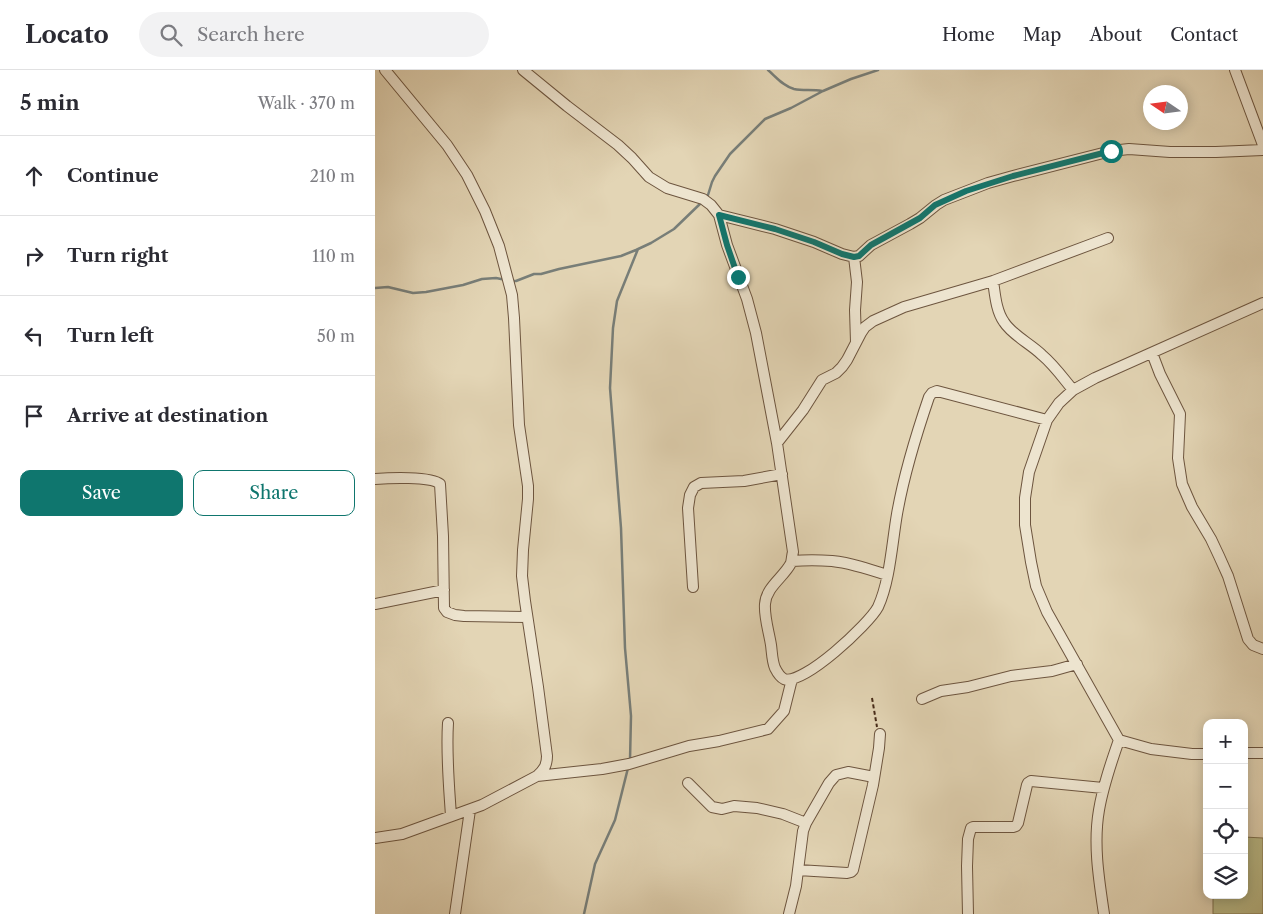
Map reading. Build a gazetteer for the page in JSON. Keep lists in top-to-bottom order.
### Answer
{
  "north": "left",
  "page": {
    "header": "Locato",
    "search": "Search here",
    "nav": [
      "Home",
      "Map",
      "About",
      "Contact"
    ],
    "heading": ["5 min", "Walk · 370 m"],
    "list": [
      ["Continue", "210 m"],
      ["Turn right", "110 m"],
      ["Turn left", "50 m"],
      "Arrive at destination"
    ],
    "buttons": ["Save", "Share"],
    "map_buttons": ["+", "−"]
  }
}
